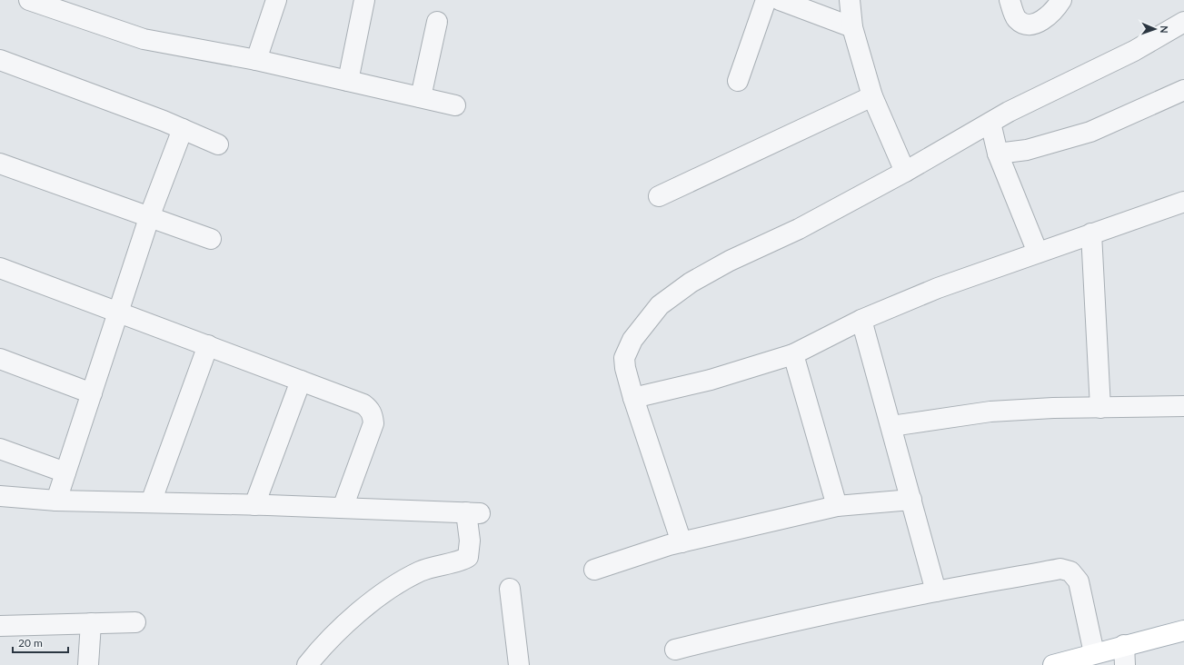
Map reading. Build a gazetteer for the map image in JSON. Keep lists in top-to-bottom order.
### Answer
{
  "scale_bar": "20 m",
  "north": "right"
}
